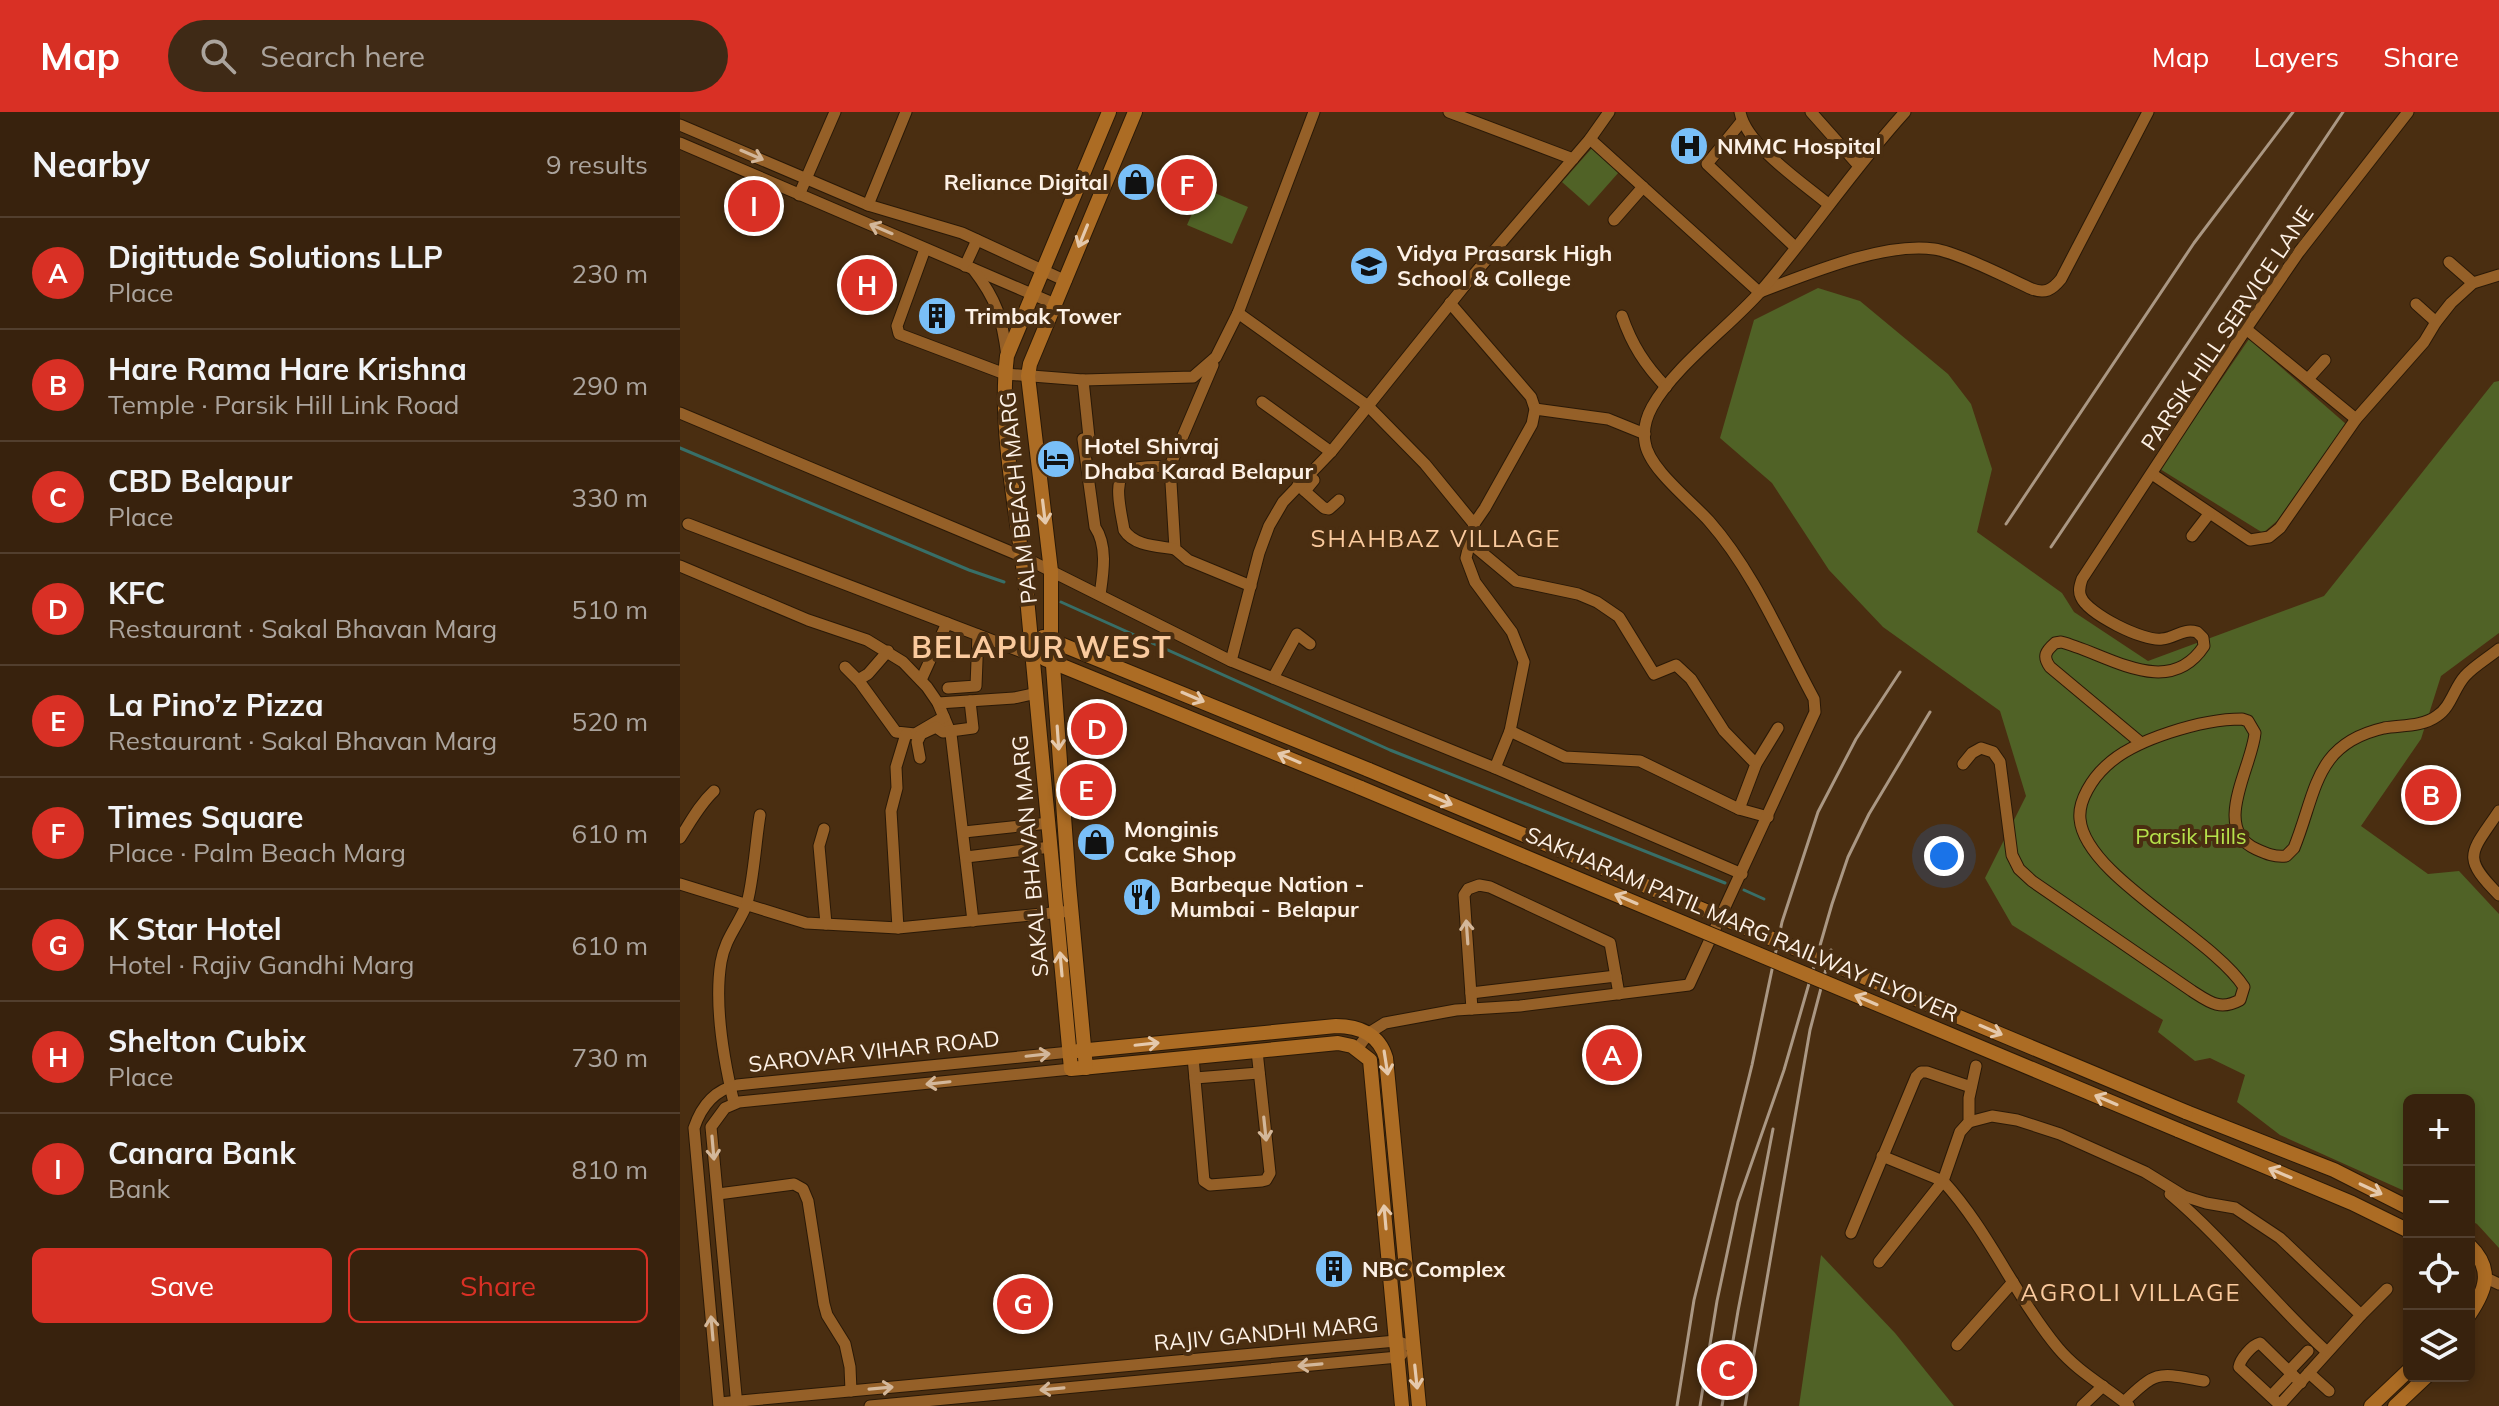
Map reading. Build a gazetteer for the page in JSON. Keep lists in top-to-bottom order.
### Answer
{
  "streets": {
    "main road": ["PALM BEACH MARG", "SAKAL BHAVAN MARG", "SAKHARAM PATIL MARG RAILWAY FLYOVER"],
    "street": ["PARSIK HILL SERVICE LANE", "SAROVAR VIHAR ROAD", "RAJIV GANDHI MARG"]
  },
  "crossings": [
    ["PALM BEACH MARG", "SAKAL BHAVAN MARG"],
    ["PALM BEACH MARG", "SAKHARAM PATIL MARG RAILWAY FLYOVER"],
    ["SAKAL BHAVAN MARG", "SAKHARAM PATIL MARG RAILWAY FLYOVER"],
    ["SAKAL BHAVAN MARG", "SAROVAR VIHAR ROAD"],
    ["SAROVAR VIHAR ROAD", "RAJIV GANDHI MARG"]
  ],
  "districts": ["SHAHBAZ VILLAGE", "BELAPUR WEST", "AGROLI VILLAGE"],
  "parks": ["Parsik Hills"],
  "places": {
    "hospital": ["NMMC Hospital"],
    "shop": ["Reliance Digital", "Monginis Cake Shop"],
    "school or university": ["Vidya Prasarsk High School & College"],
    "building": ["Trimbak Tower", "NBC Complex"],
    "hotel": ["Hotel Shivraj Dhaba Karad Belapur"],
    "restaurant": ["Barbeque Nation - Mumbai - Belapur"]
  },
  "page": {
    "header": "Map",
    "search": "Search here",
    "nav": ["Map", "Layers", "Share"],
    "heading": ["Nearby", "9 results"],
    "pins": [
      "F",
      "I",
      "H",
      "D",
      "E",
      "B",
      "A",
      "G",
      "C"
    ],
    "list": [
      {
        "mark": "A",
        "name": "Digittude Solutions LLP",
        "note": "Place",
        "value": "230 m"
      },
      {
        "mark": "B",
        "name": "Hare Rama Hare Krishna",
        "note": "Temple · Parsik Hill Link Road",
        "value": "290 m"
      },
      {
        "mark": "C",
        "name": "CBD Belapur",
        "note": "Place",
        "value": "330 m"
      },
      {
        "mark": "D",
        "name": "KFC",
        "note": "Restaurant · Sakal Bhavan Marg",
        "value": "510 m"
      },
      {
        "mark": "E",
        "name": "La Pino’z Pizza",
        "note": "Restaurant · Sakal Bhavan Marg",
        "value": "520 m"
      },
      {
        "mark": "F",
        "name": "Times Square",
        "note": "Place · Palm Beach Marg",
        "value": "610 m"
      },
      {
        "mark": "G",
        "name": "K Star Hotel",
        "note": "Hotel · Rajiv Gandhi Marg",
        "value": "610 m"
      },
      {
        "mark": "H",
        "name": "Shelton Cubix",
        "note": "Place",
        "value": "730 m"
      },
      {
        "mark": "I",
        "name": "Canara Bank",
        "note": "Bank",
        "value": "810 m"
      }
    ],
    "map_buttons": ["+", "−"],
    "buttons": ["Save", "Share"]
  }
}
